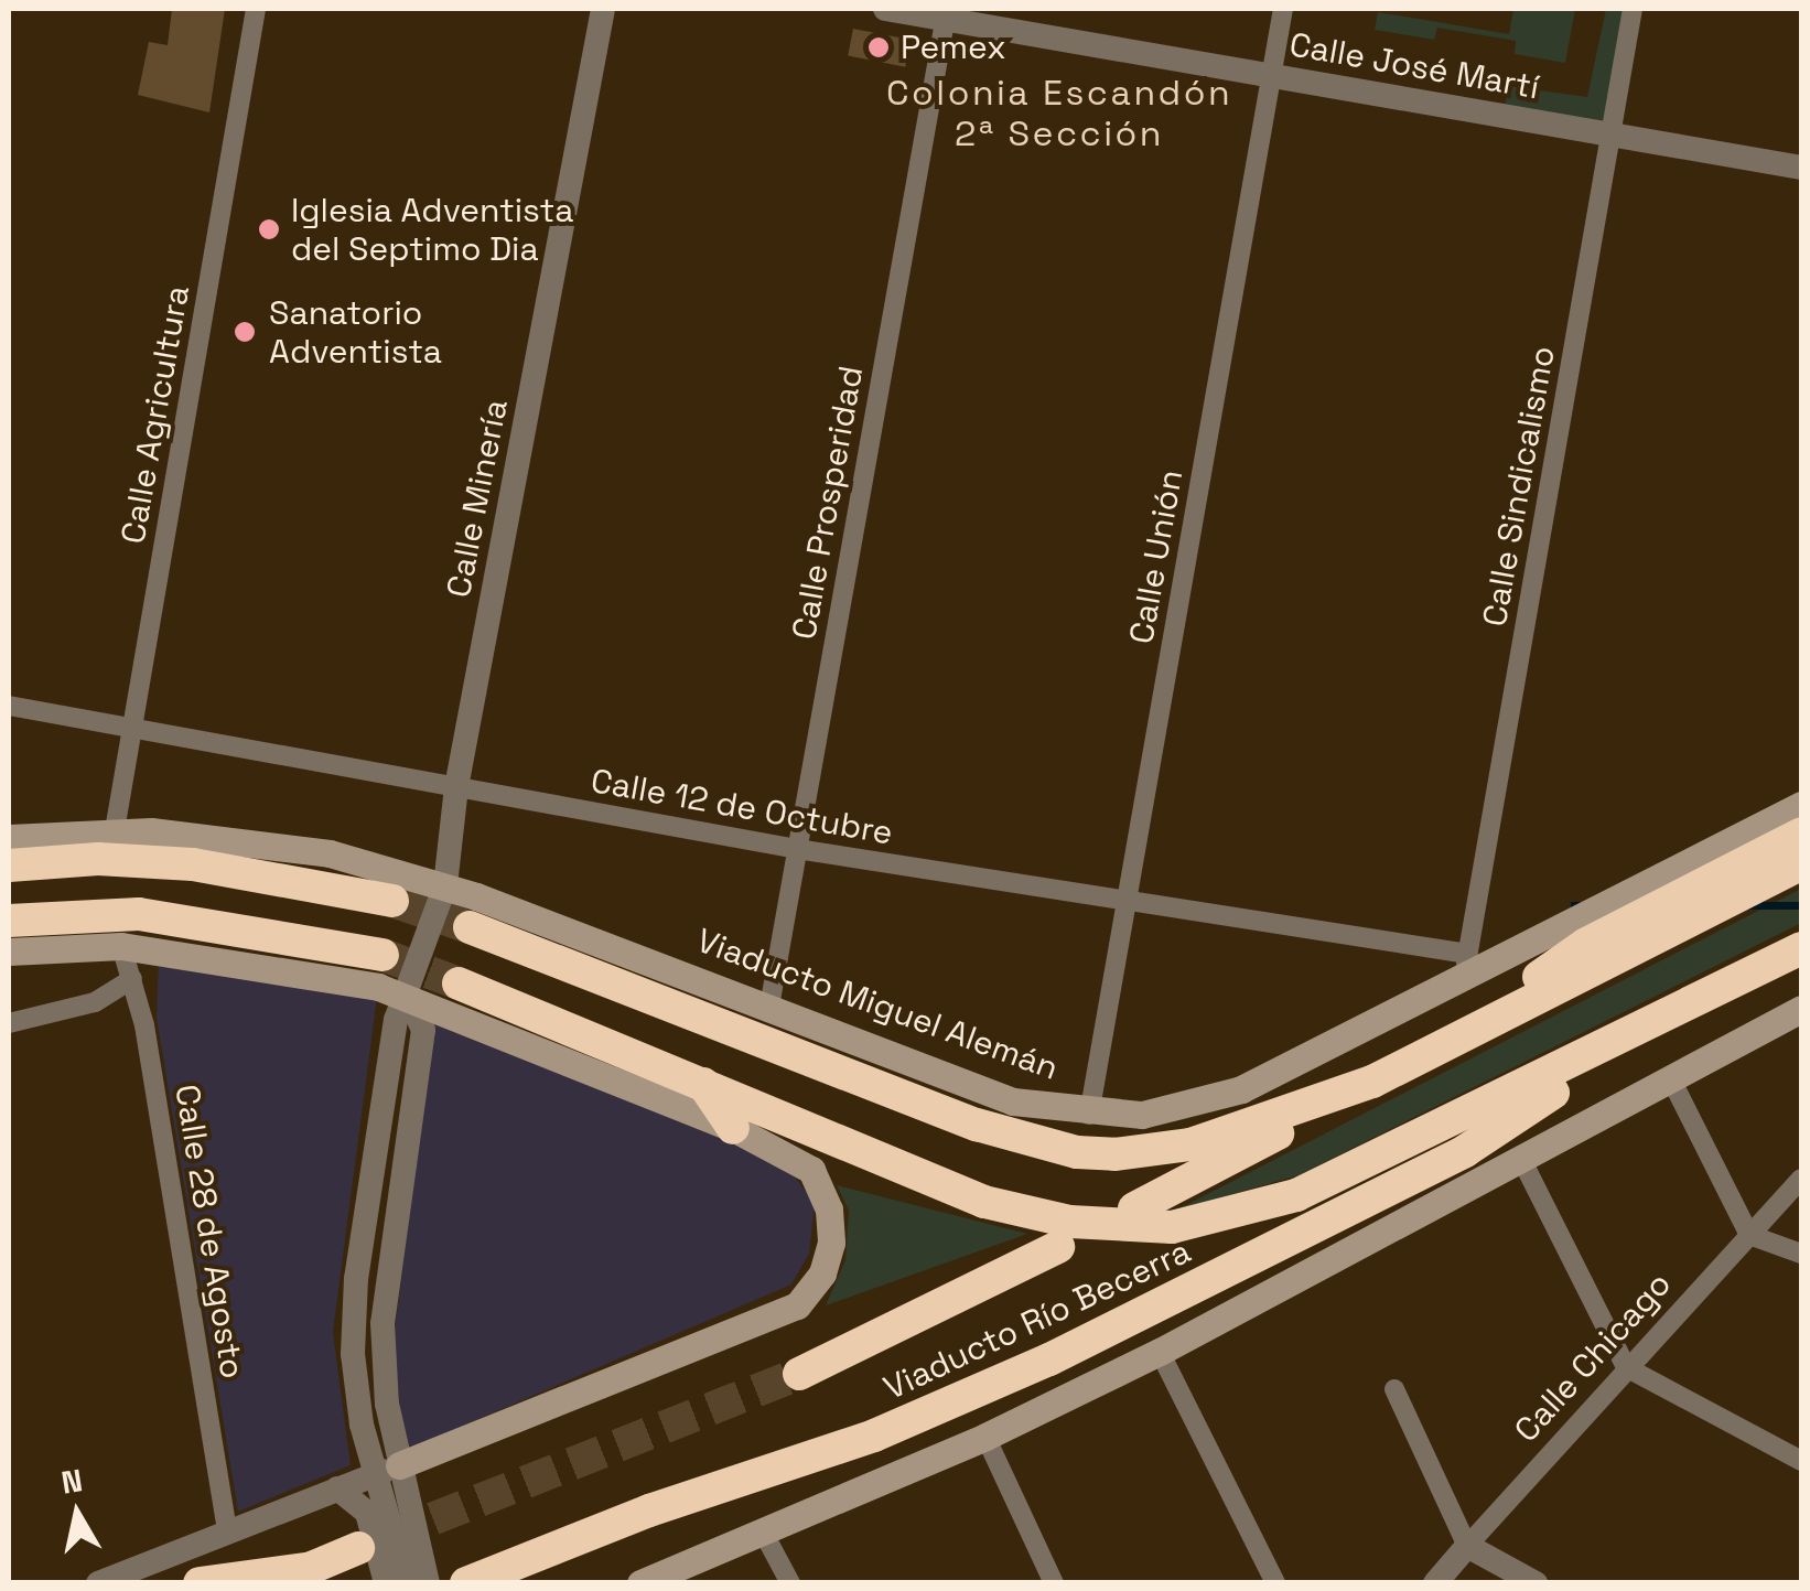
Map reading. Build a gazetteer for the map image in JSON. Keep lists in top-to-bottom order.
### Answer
{
  "streets": {
    "highway": ["Viaducto Río Becerra"],
    "main road": ["Viaducto Miguel Alemán"],
    "street": [
      "Calle José Martí",
      "Calle Agricultura",
      "Calle Sindicalismo",
      "Calle Minería",
      "Calle Prosperidad",
      "Calle Unión",
      "Calle 12 de Octubre",
      "Calle 28 de Agosto",
      "Calle Chicago"
    ]
  },
  "crossings": [
    ["Calle José Martí", "Calle Sindicalismo"],
    ["Calle José Martí", "Calle Prosperidad"],
    ["Calle José Martí", "Calle Unión"],
    ["Calle Agricultura", "Calle 12 de Octubre"],
    ["Calle Agricultura", "Viaducto Miguel Alemán"],
    ["Calle Sindicalismo", "Calle 12 de Octubre"],
    ["Calle Sindicalismo", "Viaducto Miguel Alemán"],
    ["Calle Minería", "Calle 12 de Octubre"],
    ["Calle Minería", "Viaducto Miguel Alemán"],
    ["Calle Prosperidad", "Calle 12 de Octubre"],
    ["Calle Prosperidad", "Viaducto Miguel Alemán"],
    ["Calle Unión", "Calle 12 de Octubre"],
    ["Calle Unión", "Viaducto Miguel Alemán"],
    ["Calle 12 de Octubre", "Viaducto Miguel Alemán"]
  ],
  "districts": ["Colonia Escandón 2ª Sección"],
  "places": ["Pemex", "Iglesia Adventista del Septimo Dia", "Sanatorio Adventista"],
  "north": "top"
}
